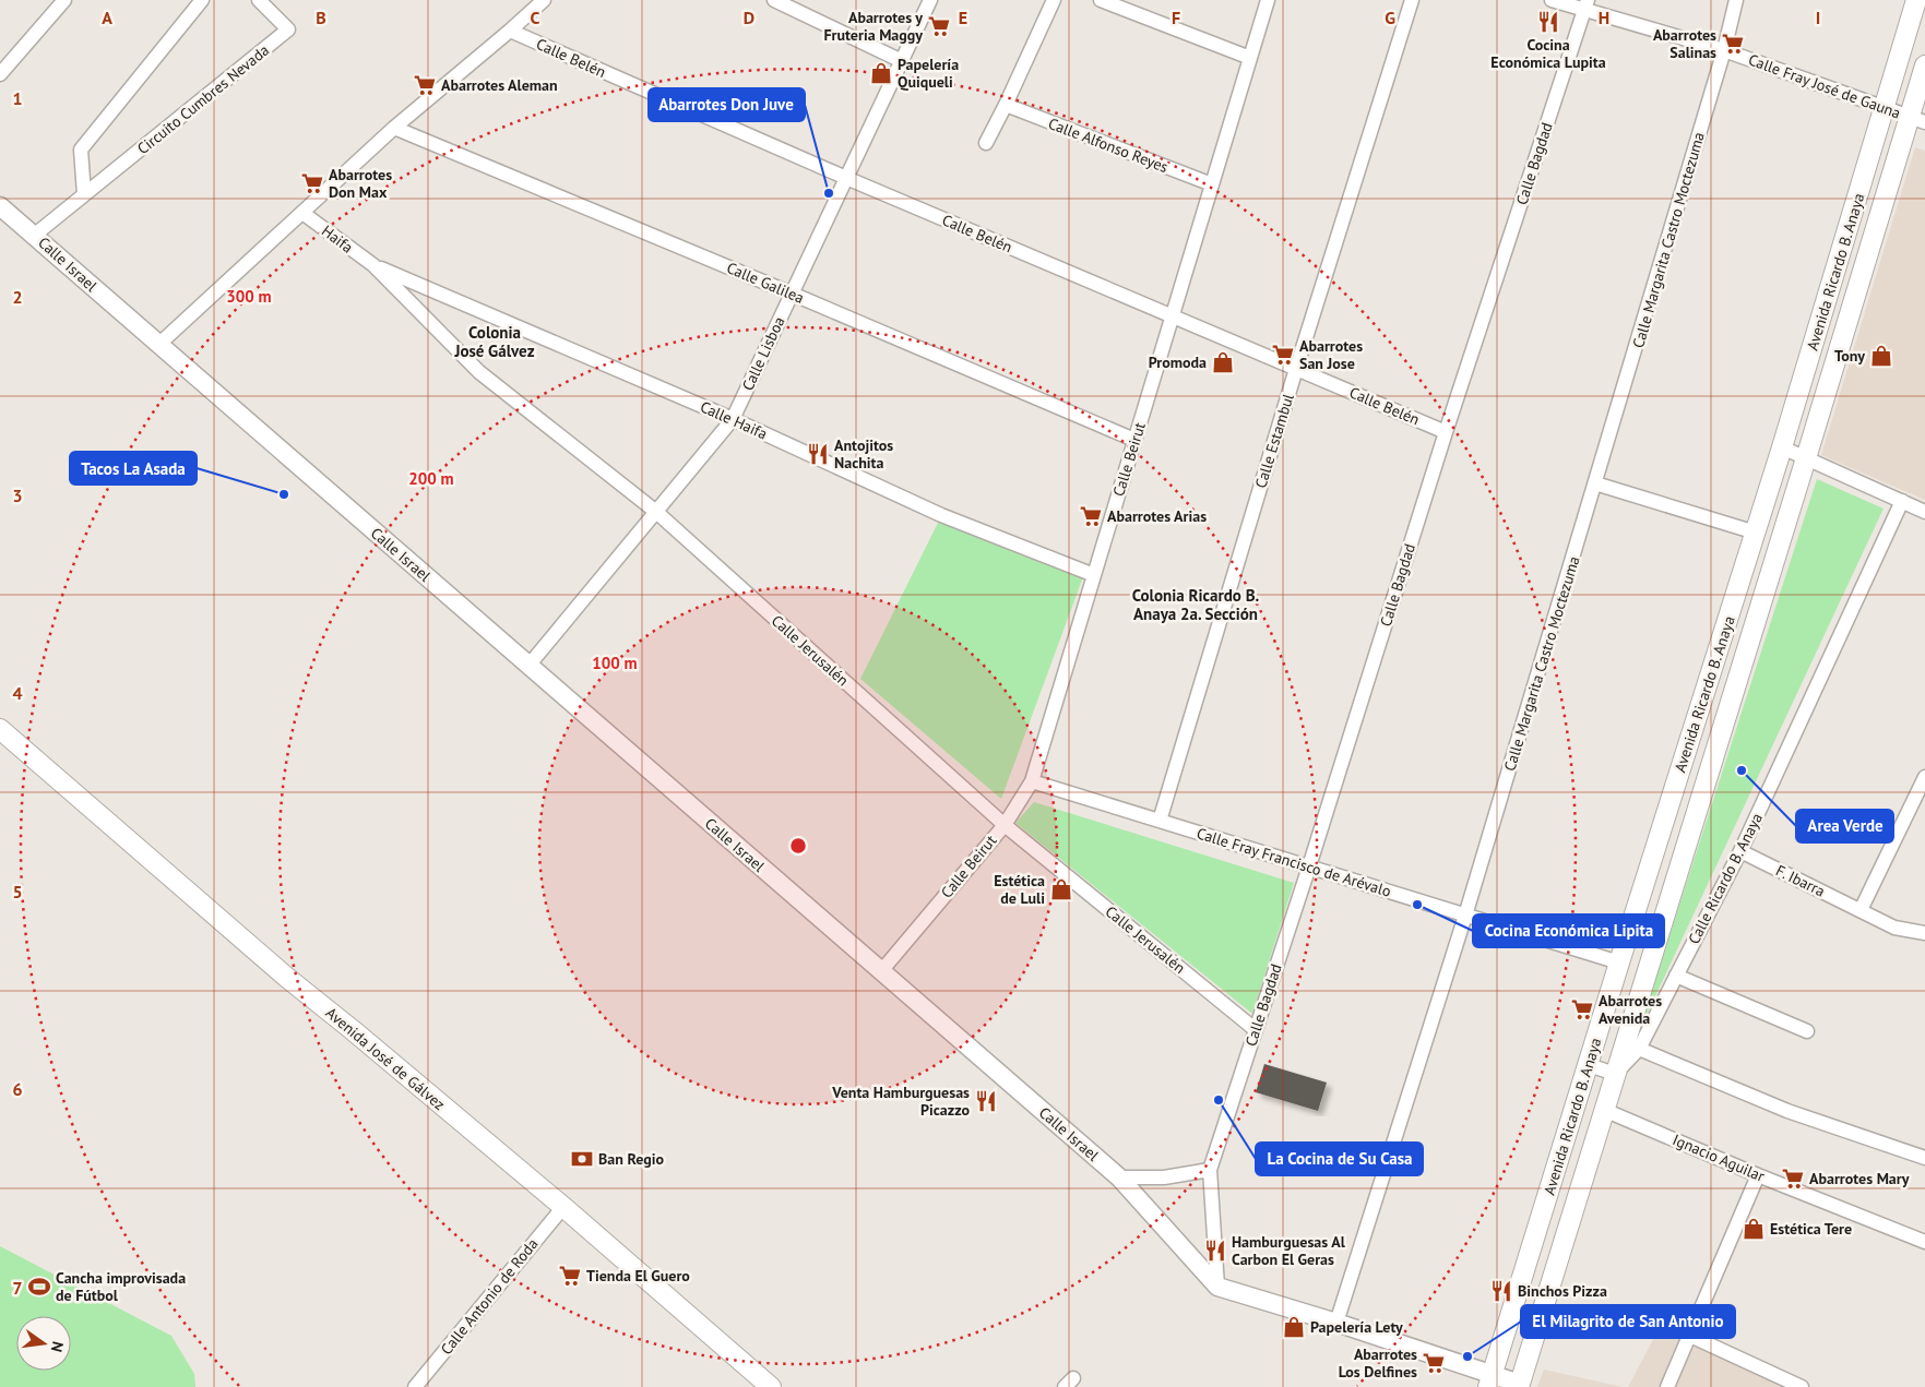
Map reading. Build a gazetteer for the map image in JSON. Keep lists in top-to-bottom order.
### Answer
{
  "streets": {
    "main road": ["Avenida Ricardo B. Anaya", "Avenida José de Gálvez"],
    "street": [
      "Calle Belén",
      "Calle Fray José de Gauna",
      "Circuito Cumbres Nevada",
      "Calle Alfonso Reyes",
      "Calle Bagdad",
      "Haifa",
      "Calle Margarita Castro Moctezuma",
      "Calle Israel",
      "Calle Galilea",
      "Calle Lisboa",
      "Calle Haifa",
      "Calle Estambul",
      "Calle Beirut",
      "Calle Jerusalén",
      "Calle Fray Francisco de Arévalo",
      "Calle Ricardo B. Anaya",
      "F. Ibarra",
      "Ignacio Aguilar",
      "Calle Antonio de Roda"
    ]
  },
  "crossings": [
    ["Calle Belén", "Calle Bagdad"],
    ["Calle Belén", "Calle Lisboa"],
    ["Calle Belén", "Calle Estambul"],
    ["Calle Belén", "Calle Beirut"],
    ["Calle Fray José de Gauna", "Calle Bagdad"],
    ["Calle Fray José de Gauna", "Calle Margarita Castro Moctezuma"],
    ["Calle Fray José de Gauna", "Avenida Ricardo B. Anaya"],
    ["Circuito Cumbres Nevada", "Calle Israel"],
    ["Calle Alfonso Reyes", "Calle Beirut"],
    ["Calle Bagdad", "Calle Israel"],
    ["Calle Bagdad", "Calle Jerusalén"],
    ["Calle Bagdad", "Calle Fray Francisco de Arévalo"],
    ["Haifa", "Calle Haifa"],
    ["Haifa", "Calle Jerusalén"],
    ["Calle Margarita Castro Moctezuma", "Calle Fray Francisco de Arévalo"],
    ["Calle Israel", "Calle Lisboa"],
    ["Calle Israel", "Calle Beirut"],
    ["Avenida Ricardo B. Anaya", "Calle Fray Francisco de Arévalo"],
    ["Avenida Ricardo B. Anaya", "Calle Ricardo B. Anaya"],
    ["Avenida Ricardo B. Anaya", "Ignacio Aguilar"],
    ["Calle Galilea", "Calle Lisboa"],
    ["Calle Galilea", "Calle Beirut"],
    ["Calle Lisboa", "Calle Haifa"],
    ["Calle Lisboa", "Calle Jerusalén"],
    ["Calle Haifa", "Calle Beirut"],
    ["Calle Haifa", "Calle Jerusalén"],
    ["Calle Estambul", "Calle Fray Francisco de Arévalo"],
    ["Calle Beirut", "Calle Jerusalén"],
    ["Calle Beirut", "Calle Fray Francisco de Arévalo"],
    ["Calle Ricardo B. Anaya", "F. Ibarra"],
    ["Avenida José de Gálvez", "Calle Antonio de Roda"]
  ],
  "districts": ["Colonia José Gálvez", "Colonia Ricardo B. Anaya 2a. Sección"],
  "places": {
    "restaurant": [
      "Cocina Económica Lupita",
      "Antojitos Nachita",
      "Venta Hamburguesas Picazzo",
      "Hamburguesas Al Carbon El Geras",
      "Binchos Pizza"
    ],
    "supermarket": [
      "Abarrotes y Fruteria Maggy",
      "Abarrotes Salinas",
      "Abarrotes Aleman",
      "Abarrotes Don Max",
      "Abarrotes San Jose",
      "Abarrotes Arias",
      "Abarrotes Avenida",
      "Abarrotes Mary",
      "Tienda El Guero",
      "Abarrotes Los Delfines"
    ],
    "shop": [
      "Papelería Quiqueli",
      "Tony",
      "Promoda",
      "Estética de Luli",
      "Estética Tere",
      "Papelería Lety"
    ],
    "other": [
      "Abarrotes Don Juve",
      "Tacos La Asada",
      "Area Verde",
      "Cocina Económica Lipita",
      "La Cocina de Su Casa",
      "El Milagrito de San Antonio"
    ],
    "bank": ["Ban Regio"],
    "sports": ["Cancha improvisada de Fútbol"]
  },
  "north": "right",
  "grid": {
    "columns": [
      "A",
      "B",
      "C",
      "D",
      "E",
      "F",
      "G",
      "H",
      "I"
    ],
    "rows": [
      "1",
      "2",
      "3",
      "4",
      "5",
      "6",
      "7"
    ]
  },
  "rings": ["300 m", "200 m", "100 m"]
}
